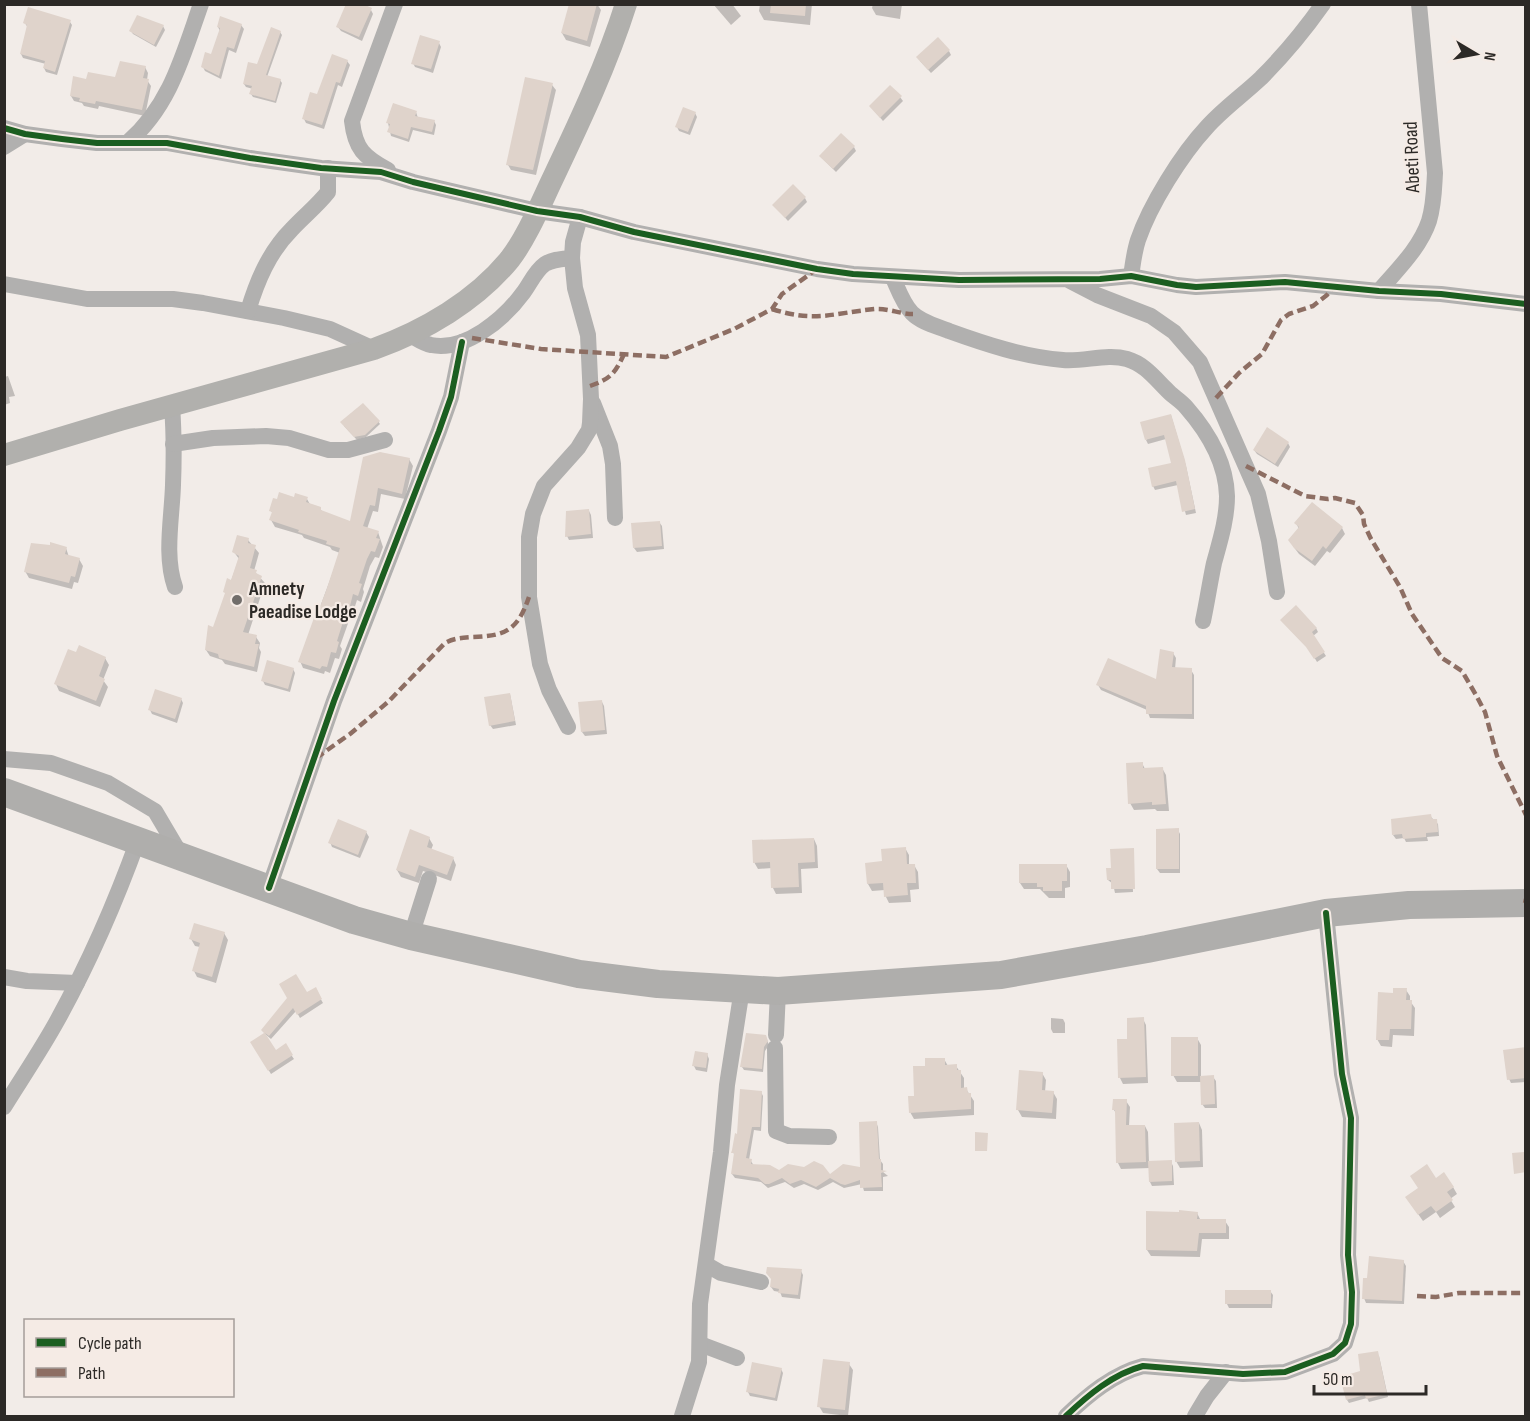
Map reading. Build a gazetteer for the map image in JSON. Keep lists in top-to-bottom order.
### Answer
{
  "streets": {
    "street": ["Abeti Road"]
  },
  "places": ["Amnety Paeadise Lodge"],
  "legend": ["Cycle path", "Path"],
  "scale_bar": "50 m",
  "north": "right"
}
